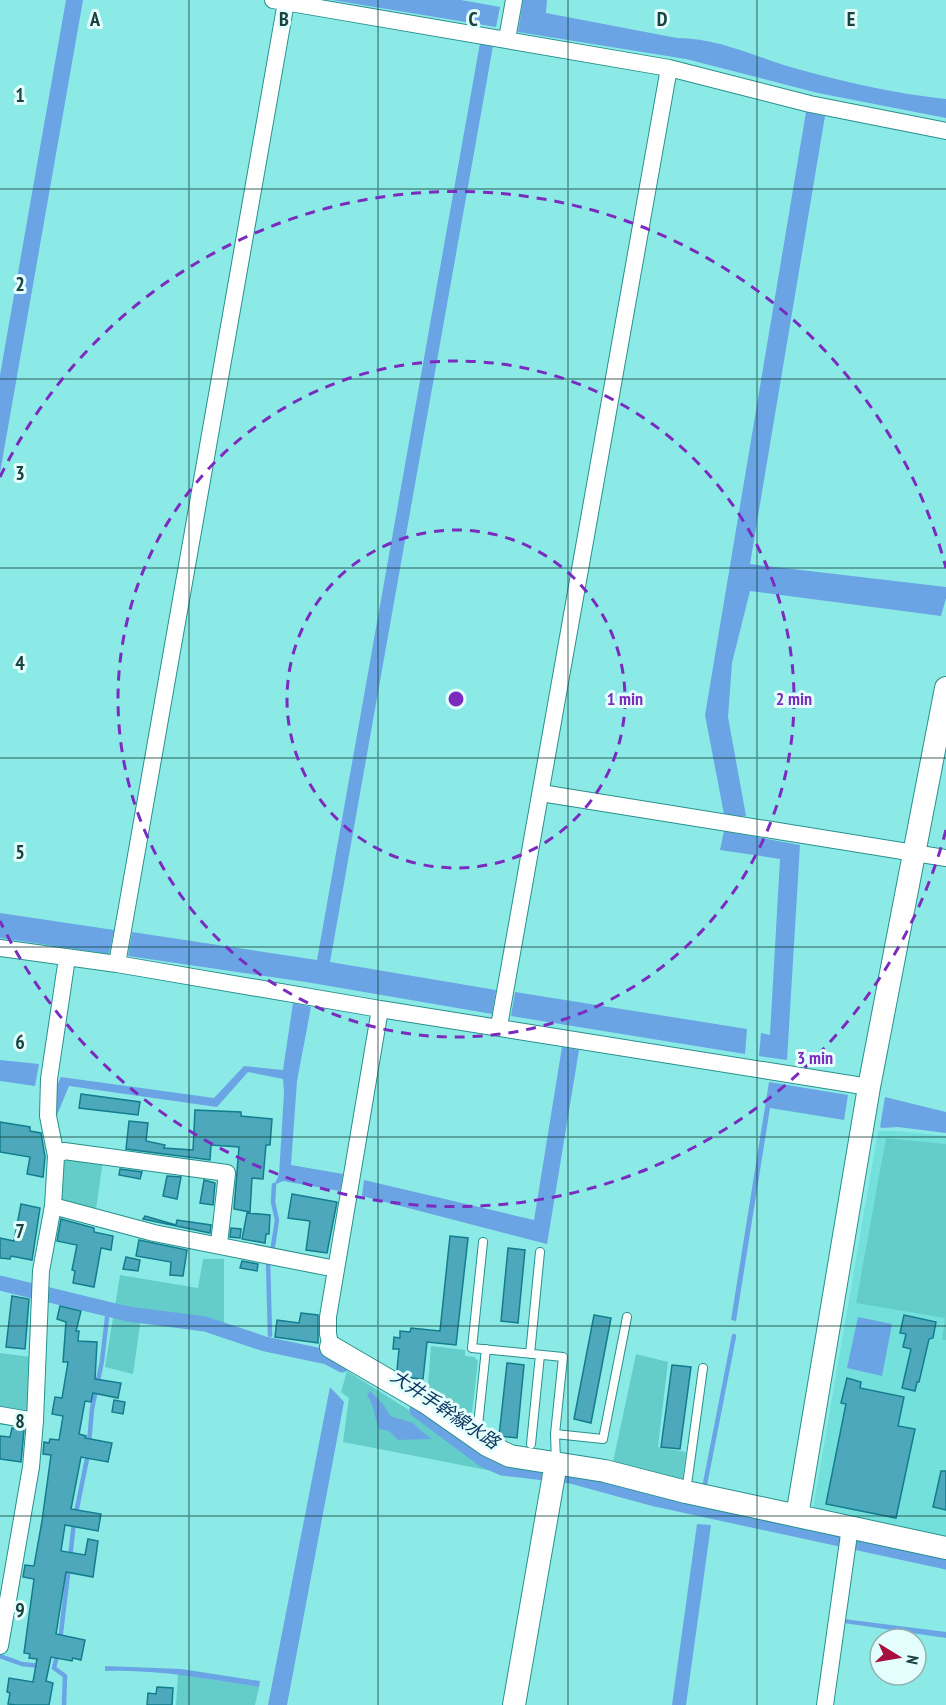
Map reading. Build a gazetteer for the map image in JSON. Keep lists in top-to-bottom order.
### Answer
{
  "water": ["大井手幹線水路"],
  "north": "right",
  "grid": {
    "columns": [
      "A",
      "B",
      "C",
      "D",
      "E"
    ],
    "rows": [
      "1",
      "2",
      "3",
      "4",
      "5",
      "6",
      "7",
      "8",
      "9"
    ]
  },
  "rings": ["1 min", "2 min", "3 min"]
}
